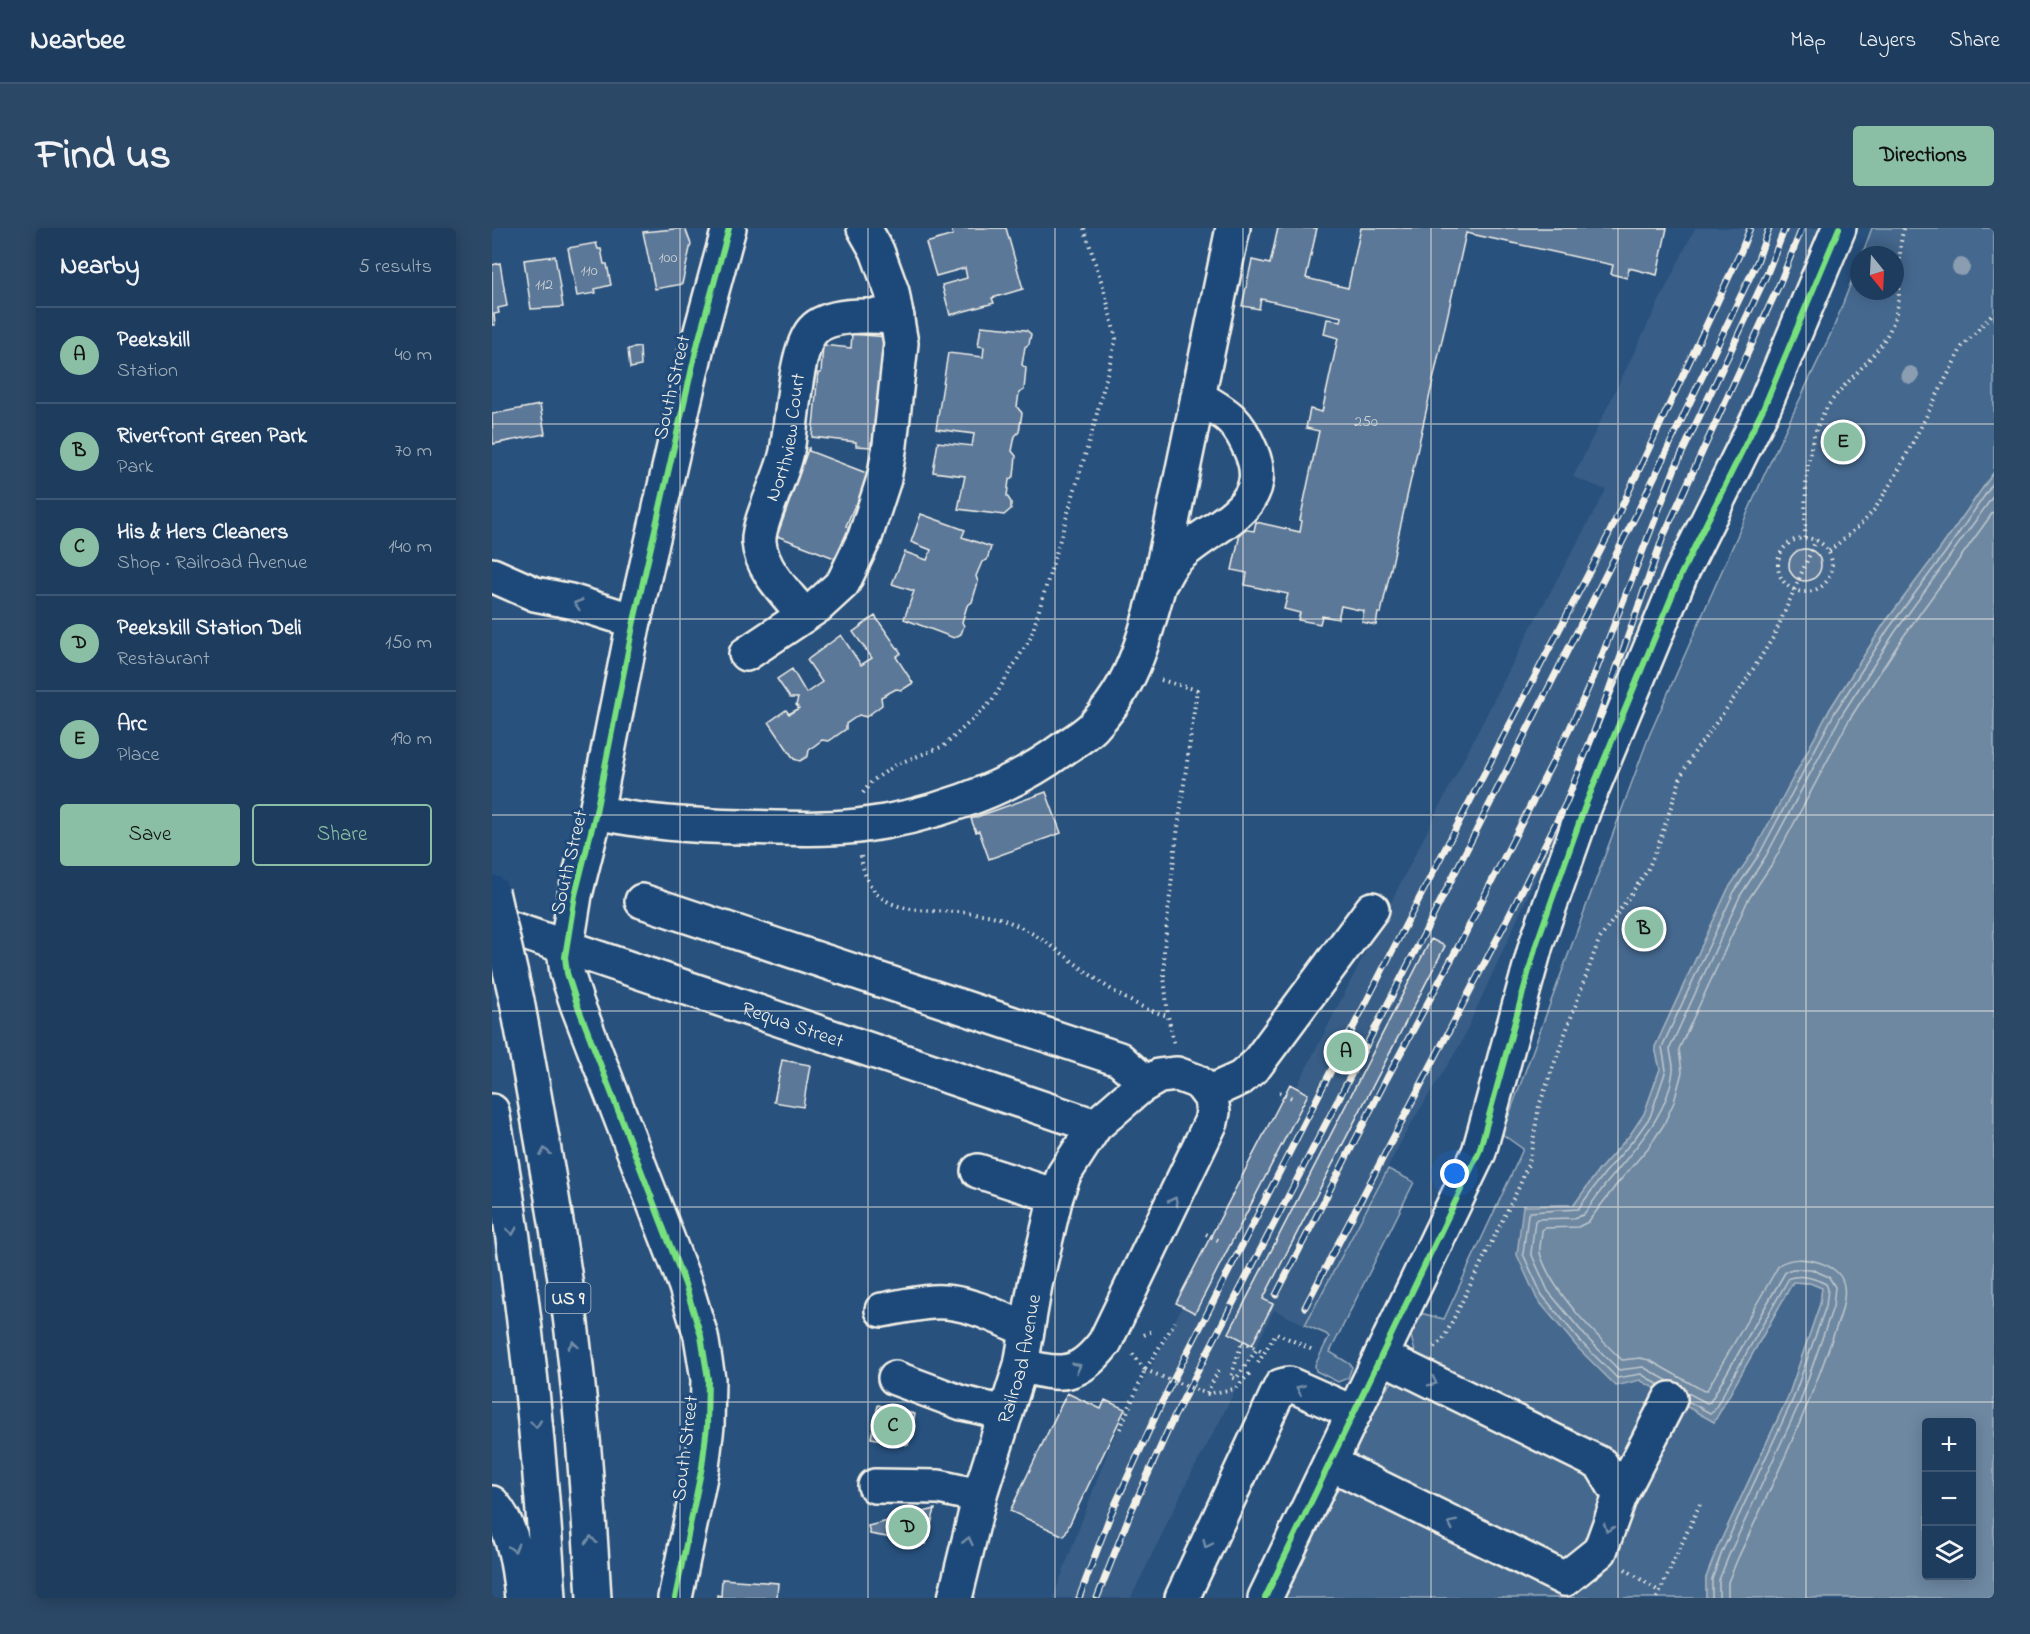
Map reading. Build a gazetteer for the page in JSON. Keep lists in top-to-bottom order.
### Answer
{
  "streets": {
    "main road": [
      "South Street",
      "Northview Court",
      "Requa Street",
      "US 9",
      "Railroad Avenue"
    ]
  },
  "crossings": [
    ["South Street", "Requa Street"],
    ["Requa Street", "Railroad Avenue"]
  ],
  "house_numbers": [
    "100",
    "110",
    "112",
    "250"
  ],
  "north": "bottom",
  "page": {
    "header": "Nearbee",
    "nav": ["Map", "Layers", "Share"],
    "title": "Find us",
    "buttons": [
      "Directions",
      ["Save", "Share"]
    ],
    "heading": ["Nearby", "5 results"],
    "list": [
      {
        "mark": "A",
        "name": "Peekskill",
        "note": "Station",
        "value": "40 m"
      },
      {
        "mark": "B",
        "name": "Riverfront Green Park",
        "note": "Park",
        "value": "70 m"
      },
      {
        "mark": "C",
        "name": "His & Hers Cleaners",
        "note": "Shop · Railroad Avenue",
        "value": "140 m"
      },
      {
        "mark": "D",
        "name": "Peekskill Station Deli",
        "note": "Restaurant",
        "value": "150 m"
      },
      {
        "mark": "E",
        "name": "Arc",
        "note": "Place",
        "value": "190 m"
      }
    ],
    "pins": [
      "E",
      "B",
      "A",
      "C",
      "D"
    ],
    "map_buttons": ["+", "−"]
  }
}
